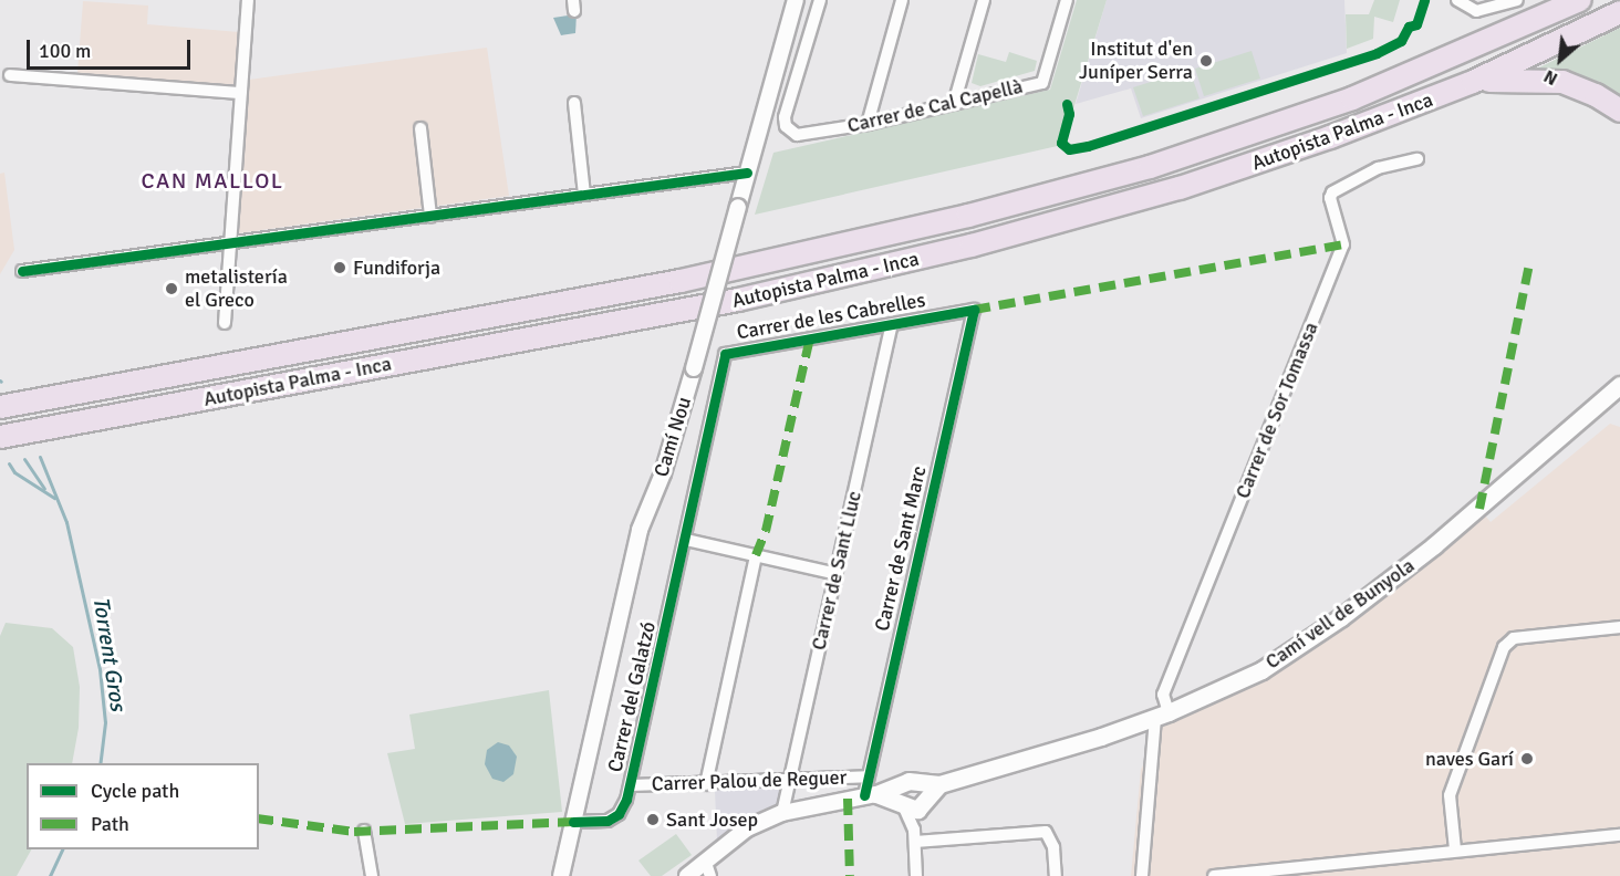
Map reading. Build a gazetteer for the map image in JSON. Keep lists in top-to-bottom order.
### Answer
{
  "streets": {
    "highway": ["Autopista Palma - Inca"],
    "main road": ["Camí vell de Bunyola"],
    "street": [
      "Carrer de Cal Capellà",
      "Carrer de les Cabrelles",
      "Carrer de Sor Tomassa",
      "Camí Nou",
      "Carrer de Sant Marc",
      "Carrer de Sant Lluc",
      "Carrer del Galatzó",
      "Carrer Palou de Reguer"
    ]
  },
  "crossings": [
    ["Carrer de les Cabrelles", "Carrer de Sant Marc"],
    ["Carrer de les Cabrelles", "Carrer de Sant Lluc"],
    ["Carrer de les Cabrelles", "Carrer del Galatzó"],
    ["Carrer de Sor Tomassa", "Camí vell de Bunyola"],
    ["Camí Nou", "Carrer del Galatzó"],
    ["Carrer de Sant Marc", "Carrer Palou de Reguer"],
    ["Carrer de Sant Lluc", "Carrer Palou de Reguer"],
    ["Carrer del Galatzó", "Carrer Palou de Reguer"]
  ],
  "districts": ["CAN MALLOL"],
  "water": ["Torrent Gros"],
  "places": [
    "Institut d'en Juníper Serra",
    "Fundiforja",
    "metalistería el Greco",
    "naves Garí",
    "Sant Josep"
  ],
  "legend": ["Cycle path", "Path"],
  "scale_bar": "100 m",
  "north": "bottom left"
}
